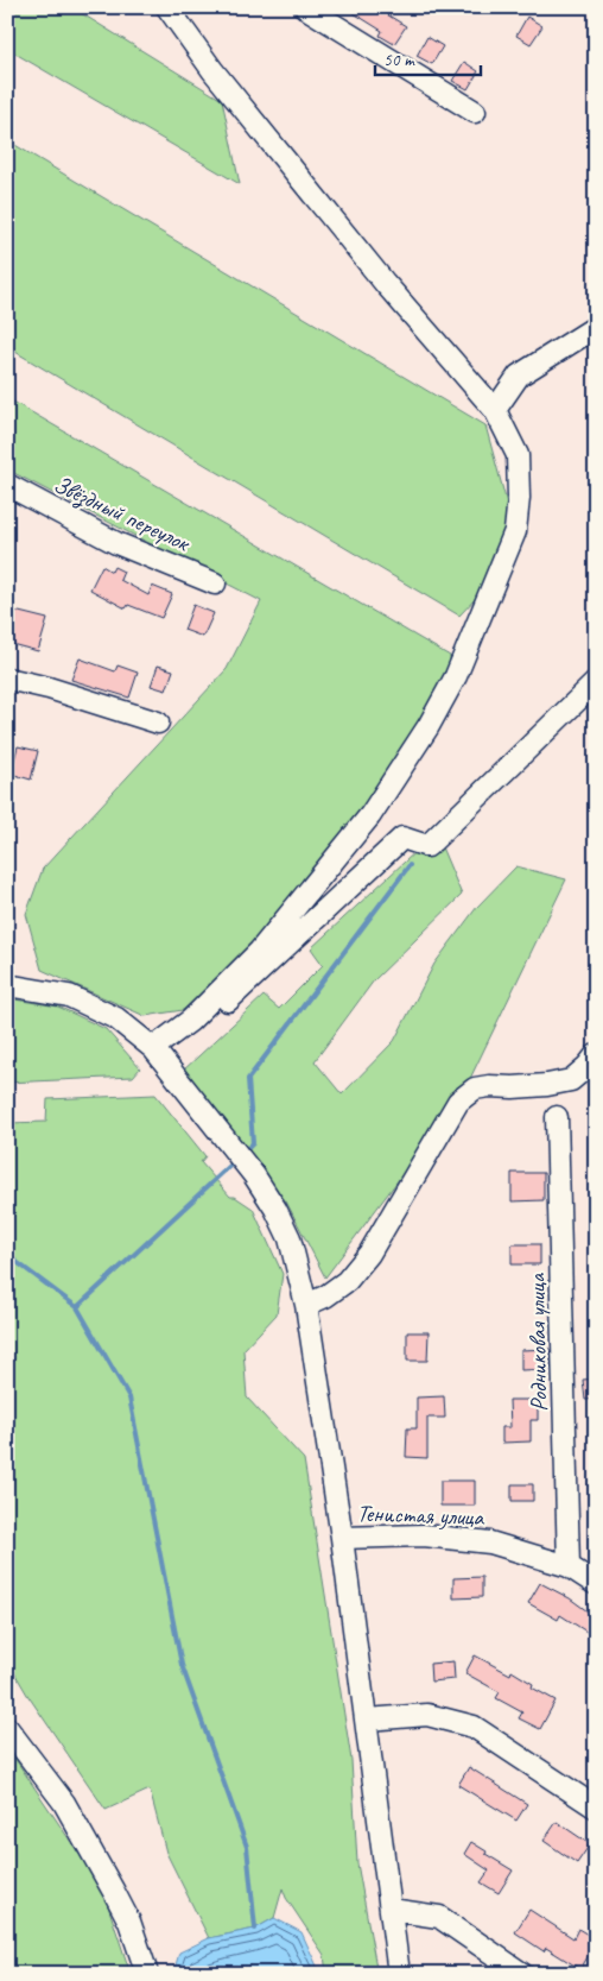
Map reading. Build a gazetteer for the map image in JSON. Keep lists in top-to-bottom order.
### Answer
{
  "streets": {
    "street": ["Звёздный переулок", "Родниковая улица", "Тенистая улица"]
  },
  "crossings": [
    ["Родниковая улица", "Тенистая улица"]
  ],
  "scale_bar": "50 m"
}
